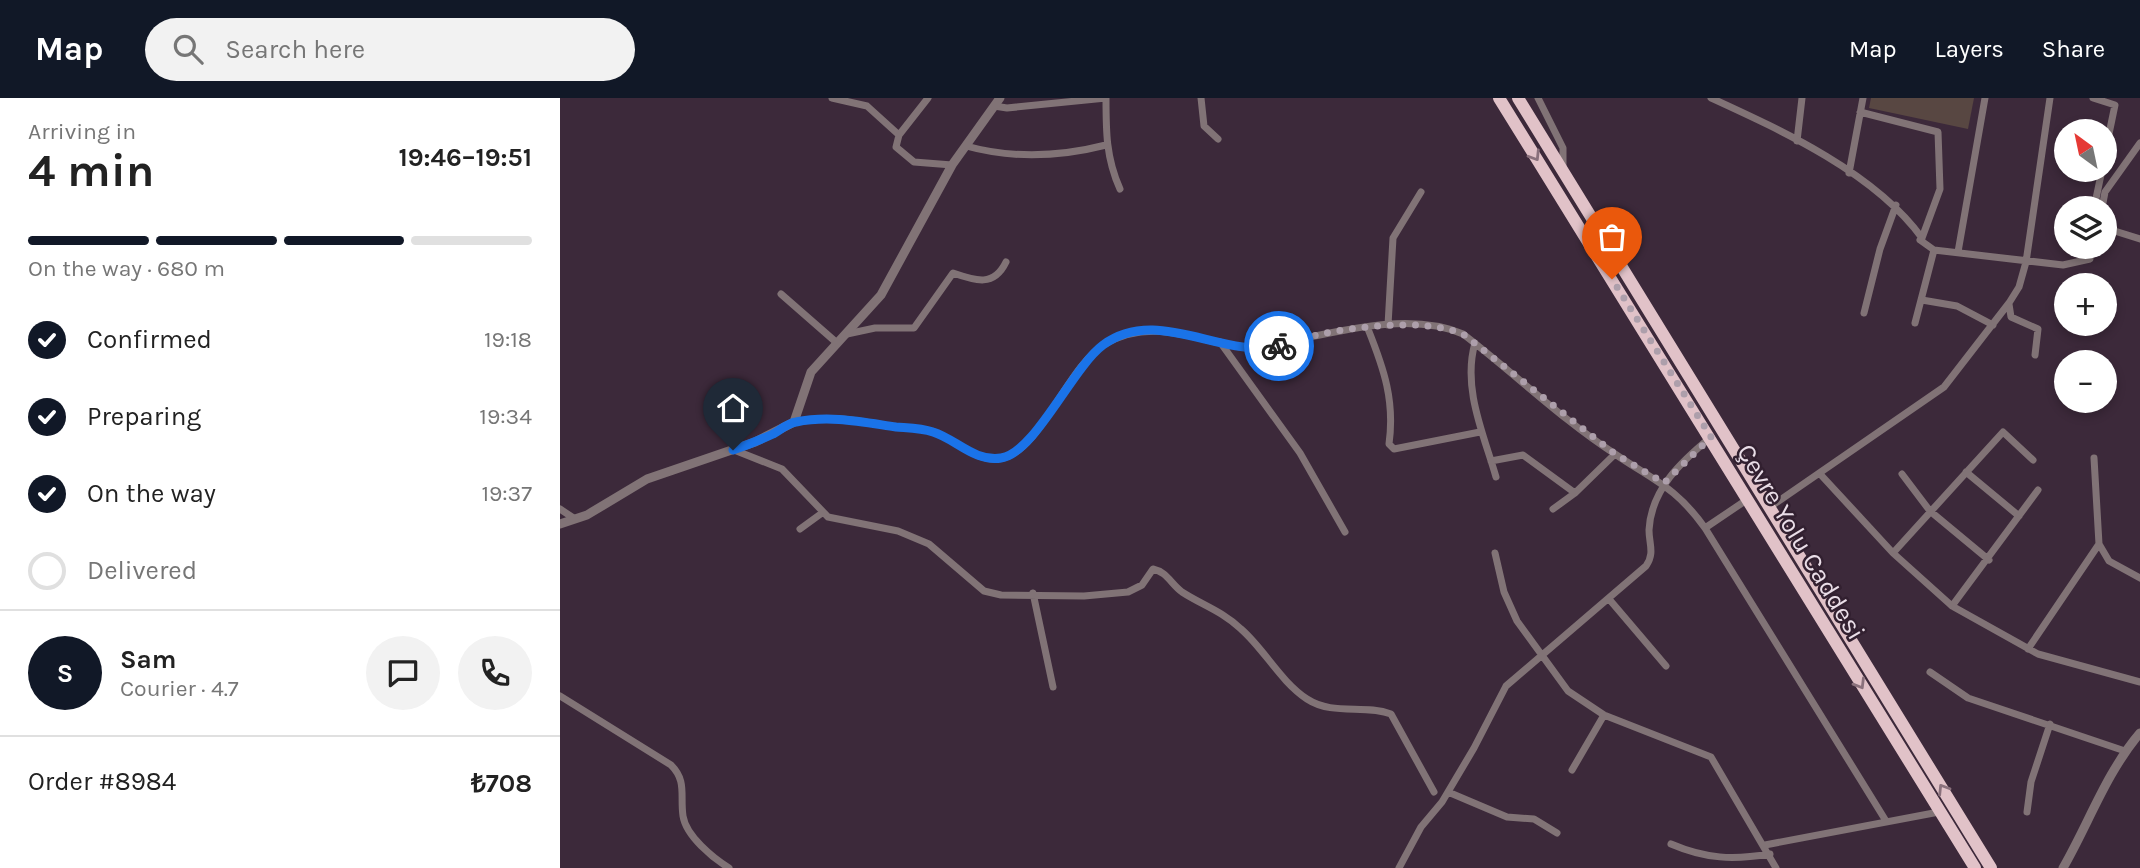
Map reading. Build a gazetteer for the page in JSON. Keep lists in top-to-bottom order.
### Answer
{
  "streets": {
    "highway": ["Çevre Yolu Caddesi"]
  },
  "north": "top left",
  "page": {
    "header": "Map",
    "search": "Search here",
    "nav": ["Map", "Layers", "Share"],
    "heading": ["4 min", "Arriving in", "19:46–19:51"],
    "panel": [
      "Sam",
      "Courier · 4.7",
      "Order #8984",
      "₺708"
    ],
    "map_buttons": ["+", "−"],
    "bar": "On the way · 680 m",
    "list": [
      ["Confirmed", "19:18"],
      ["Preparing", "19:34"],
      ["On the way", "19:37"],
      "Delivered"
    ],
    "round": "S"
  }
}
